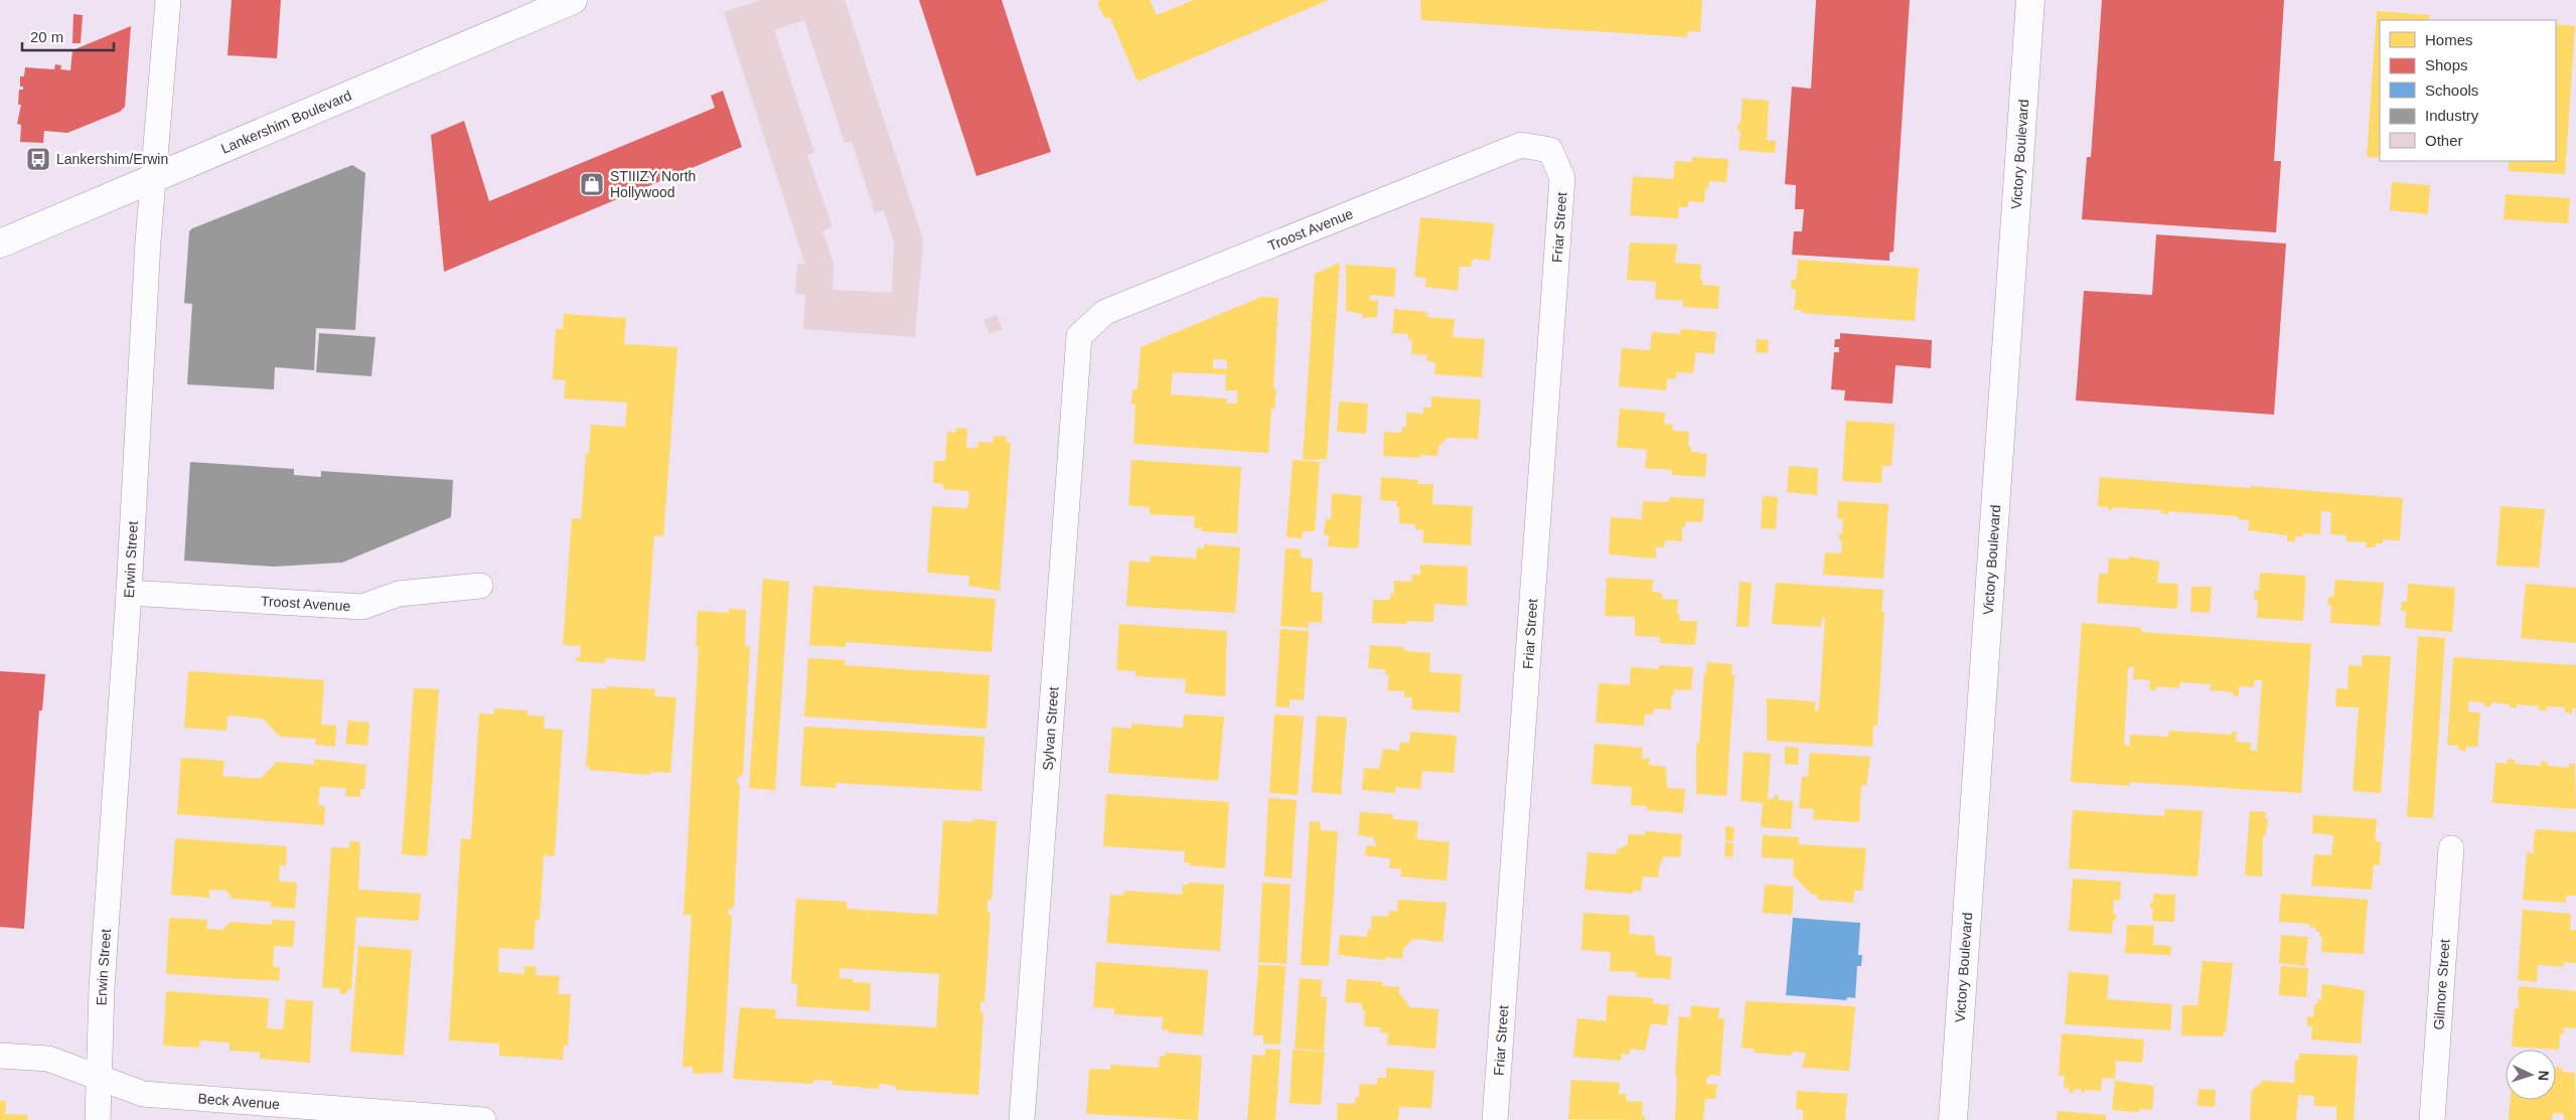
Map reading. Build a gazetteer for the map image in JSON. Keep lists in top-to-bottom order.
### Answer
{
  "streets": {
    "main road": ["Lankershim Boulevard", "Victory Boulevard"],
    "street": [
      "Friar Street",
      "Troost Avenue",
      "Erwin Street",
      "Sylvan Street",
      "Gilmore Street",
      "Beck Avenue"
    ]
  },
  "crossings": [
    ["Lankershim Boulevard", "Erwin Street"],
    ["Friar Street", "Troost Avenue"],
    ["Troost Avenue", "Erwin Street"],
    ["Troost Avenue", "Sylvan Street"],
    ["Erwin Street", "Beck Avenue"]
  ],
  "places": {
    "bus stop": ["Lankershim/Erwin"],
    "shop": ["STIIIZY North Hollywood"]
  },
  "legend": [
    "Homes",
    "Shops",
    "Schools",
    "Industry",
    "Other"
  ],
  "scale_bar": "20 m",
  "north": "right"
}
